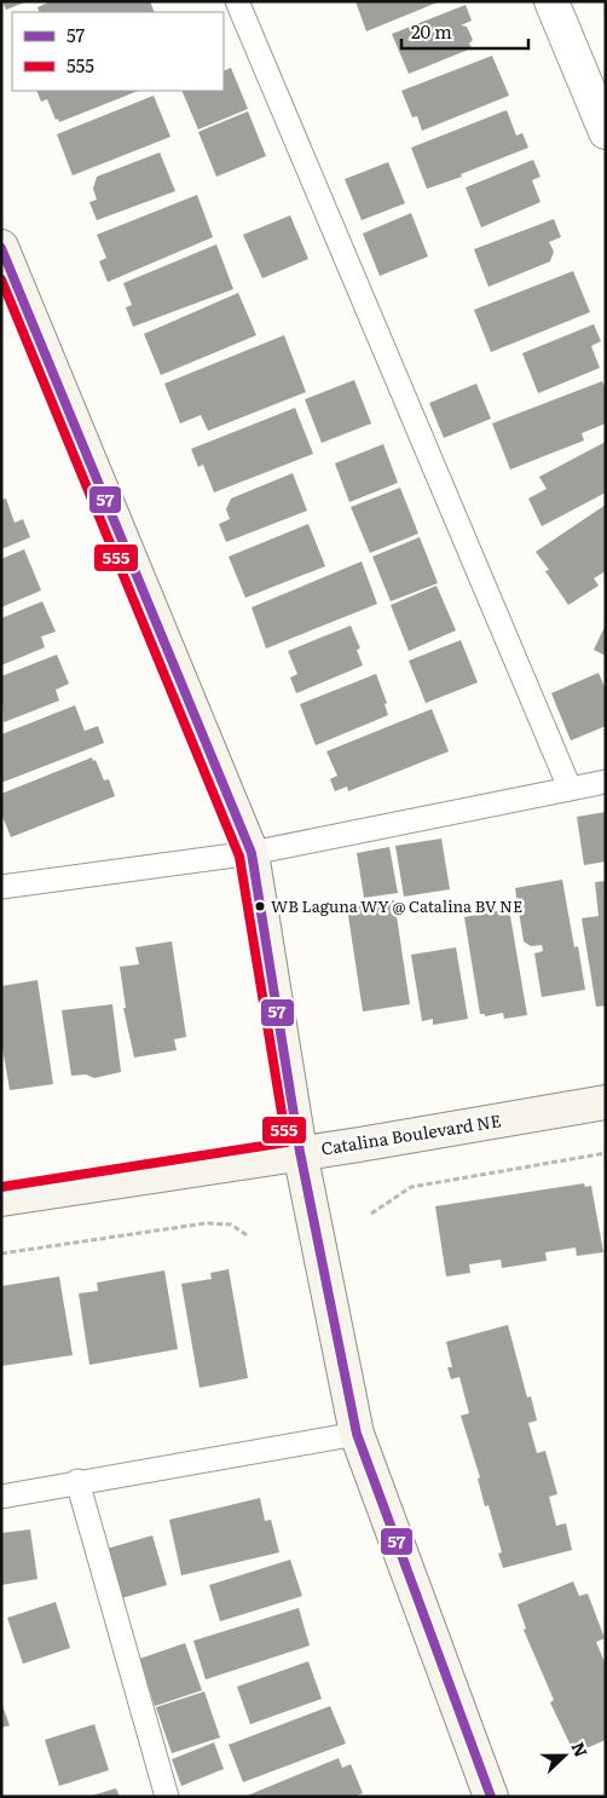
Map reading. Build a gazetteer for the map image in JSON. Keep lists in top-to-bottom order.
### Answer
{
  "streets": {
    "street": ["Catalina Boulevard NE"]
  },
  "places": ["WB Laguna WY @ Catalina BV NE"],
  "lines": ["transit line 57", "transit line 555"],
  "legend": ["57", "555"],
  "scale_bar": "20 m",
  "north": "right"
}
